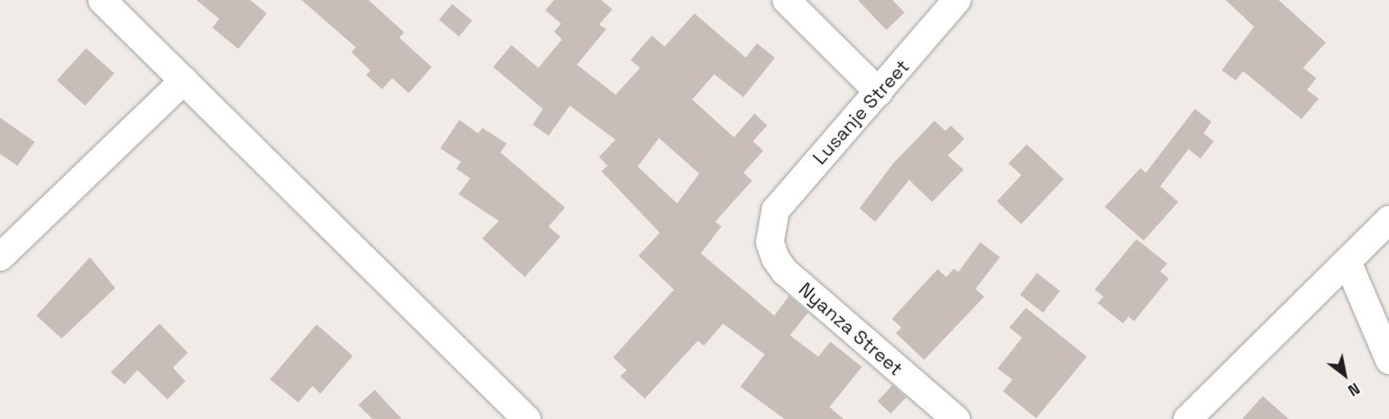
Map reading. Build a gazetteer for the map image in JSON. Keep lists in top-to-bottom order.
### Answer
{
  "streets": {
    "street": ["Lusanje Street", "Nyanza Street"]
  },
  "crossings": [
    ["Lusanje Street", "Nyanza Street"]
  ],
  "north": "bottom right"
}
